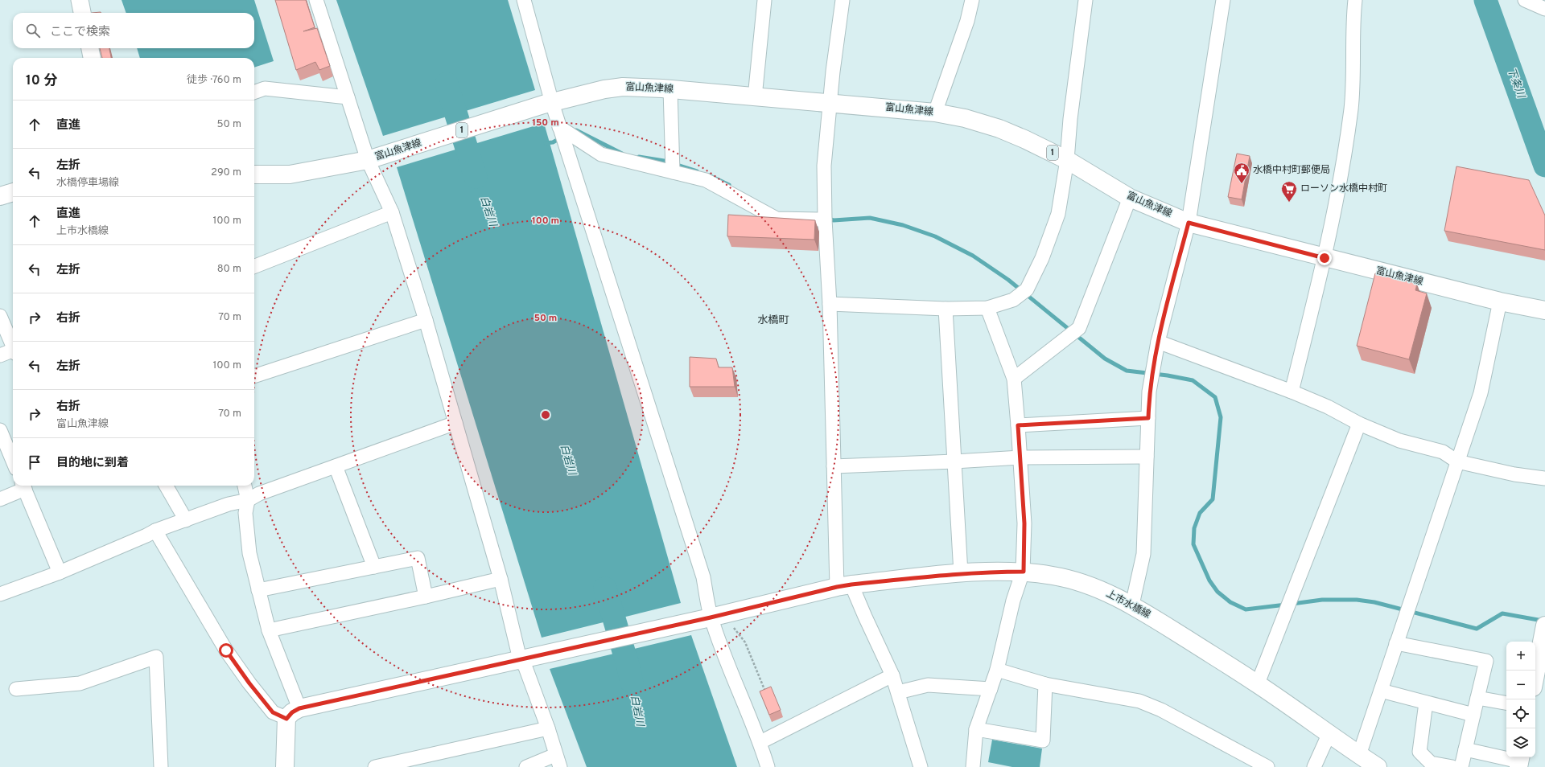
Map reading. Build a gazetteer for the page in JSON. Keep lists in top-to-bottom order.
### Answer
{
  "streets": {
    "main road": ["富山魚津線", "1", "上市水橋線"]
  },
  "districts": ["水橋町"],
  "water": ["下条川", "白岩川"],
  "places": {
    "public building": ["水橋中村町郵便局"],
    "supermarket": ["ローソン水橋中村町"]
  },
  "page": {
    "search": "ここで検索",
    "heading": ["10 分", "徒歩 · 760 m"],
    "list": [
      ["直進", "50 m"],
      ["左折", "水橋停車場線", "290 m"],
      ["直進", "上市水橋線", "100 m"],
      ["左折", "80 m"],
      ["右折", "70 m"],
      ["左折", "100 m"],
      ["右折", "富山魚津線", "70 m"],
      "目的地に到着"
    ],
    "map_buttons": ["+", "−"]
  },
  "rings": ["150 m", "100 m", "50 m"]
}
